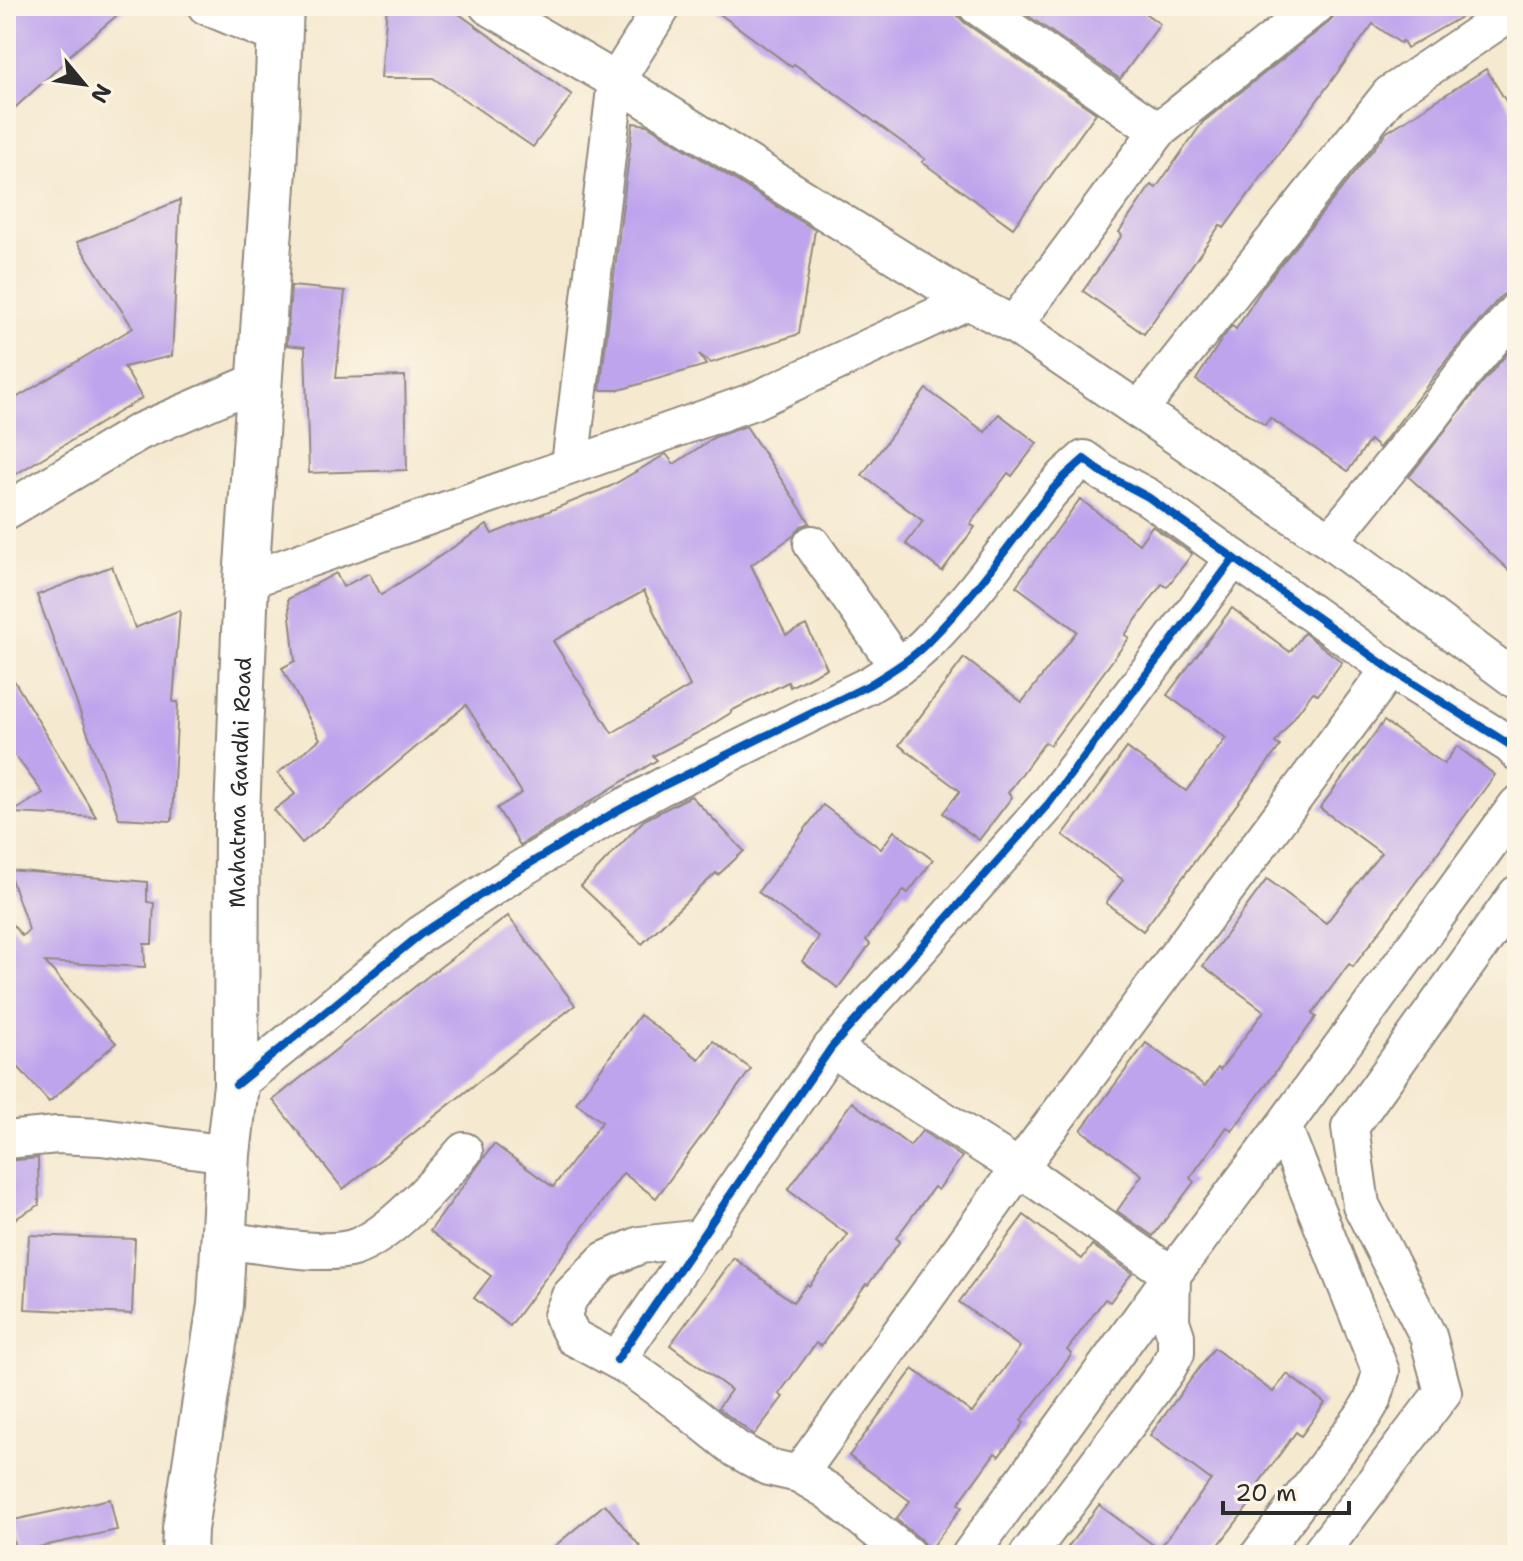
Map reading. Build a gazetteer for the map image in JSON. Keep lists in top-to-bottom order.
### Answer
{
  "streets": {
    "main road": ["Mahatma Gandhi Road"]
  },
  "scale_bar": "20 m",
  "north": "bottom right"
}
